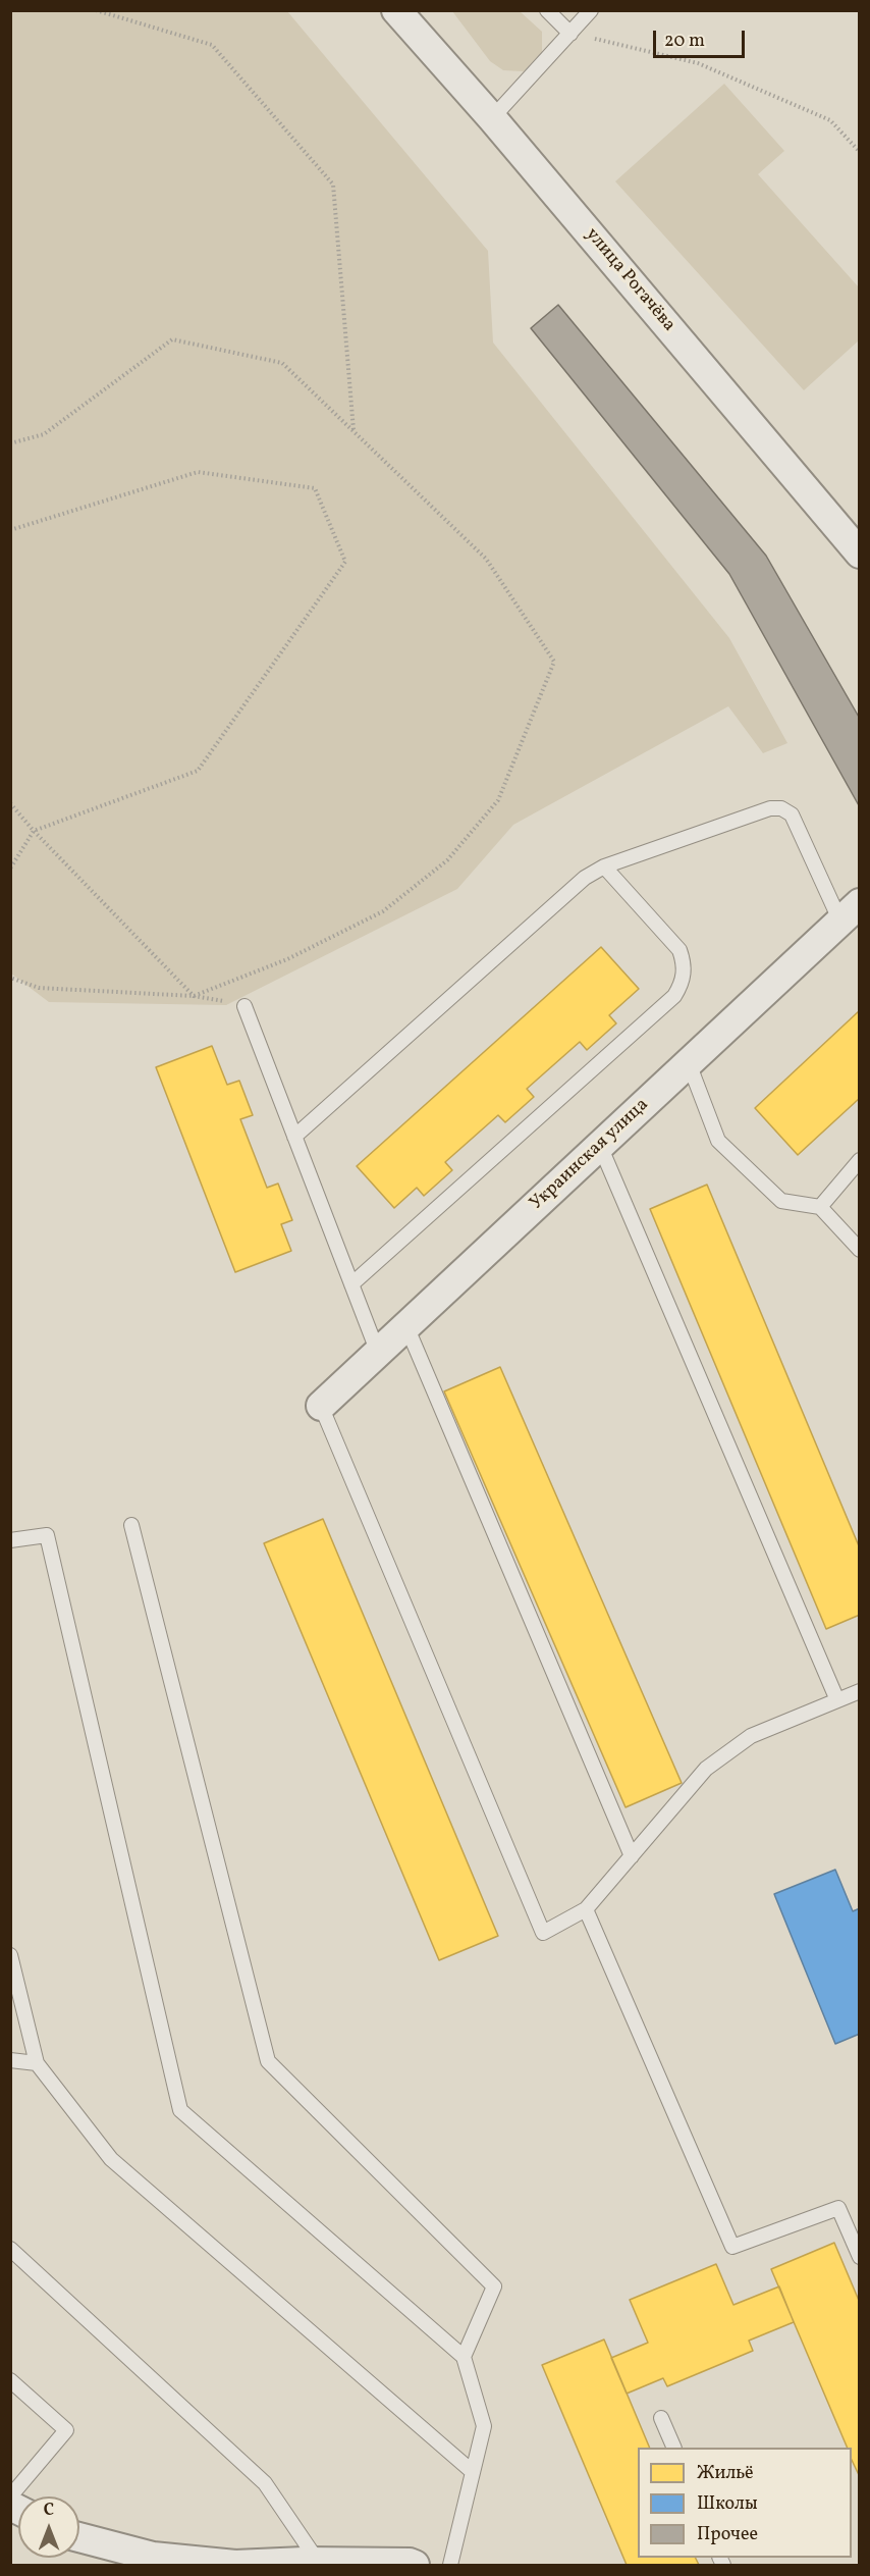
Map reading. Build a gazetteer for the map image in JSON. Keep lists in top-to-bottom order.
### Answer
{
  "streets": {
    "street": ["улица Рогачёва", "Украинская улица"]
  },
  "legend": ["Жильё", "Школы", "Прочее"],
  "scale_bar": "20 m",
  "north": "top"
}
